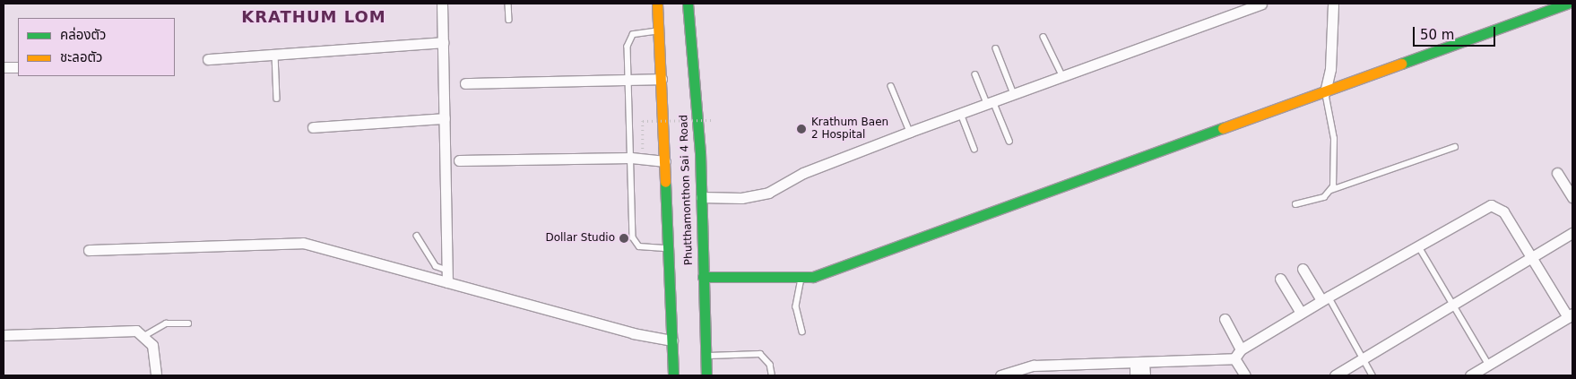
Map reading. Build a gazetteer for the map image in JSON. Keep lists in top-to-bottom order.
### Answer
{
  "streets": {
    "street": ["Phutthamonthon Sai 4 Road"]
  },
  "districts": ["KRATHUM LOM"],
  "places": ["Krathum Baen 2 Hospital", "Dollar Studio"],
  "legend": ["คล่องตัว", "ชะลอตัว"],
  "scale_bar": "50 m"
}
